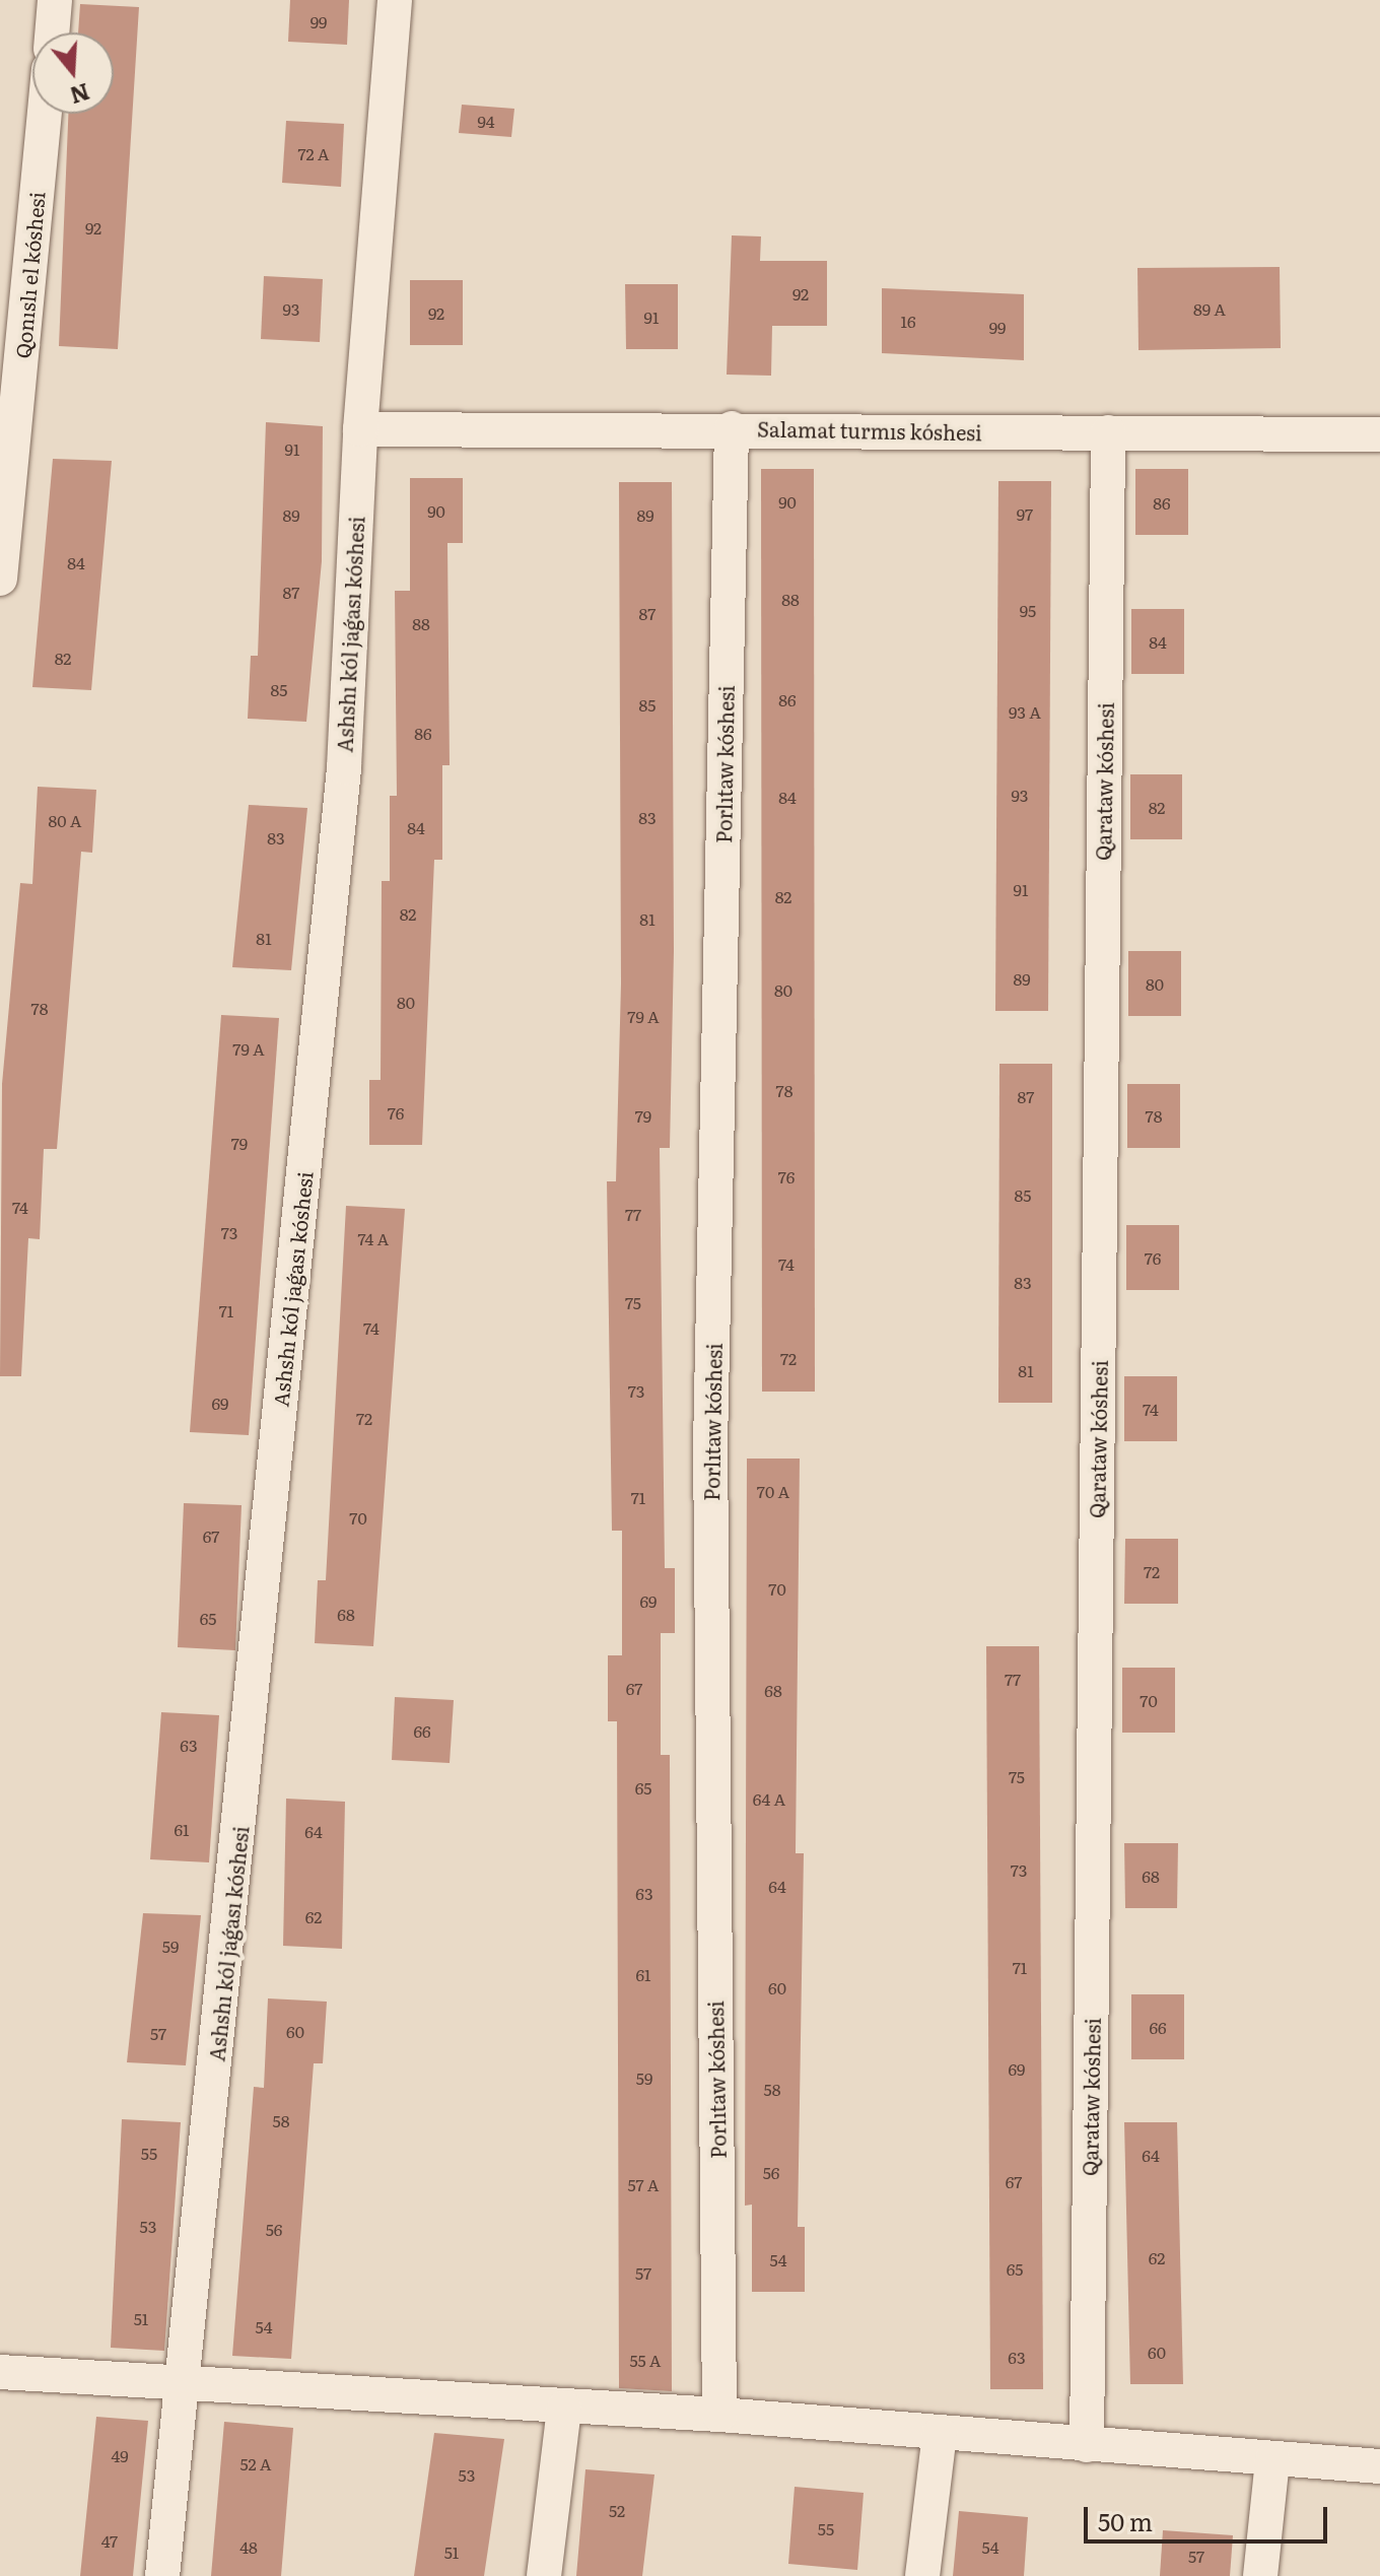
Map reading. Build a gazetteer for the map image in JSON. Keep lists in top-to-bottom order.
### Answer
{
  "streets": {
    "street": [
      "Qonıslı el kóshesi",
      "Salamat turmıs kóshesi",
      "Ashshı kól jaǵası kóshesi",
      "Porlıtaw kóshesi",
      "Qarataw kóshesi"
    ]
  },
  "crossings": [
    ["Salamat turmıs kóshesi", "Ashshı kól jaǵası kóshesi"],
    ["Salamat turmıs kóshesi", "Porlıtaw kóshesi"],
    ["Salamat turmıs kóshesi", "Qarataw kóshesi"]
  ],
  "house_numbers": [
    "99",
    "94",
    "72 А",
    "92",
    "92",
    "93",
    "89 А",
    "92",
    "91",
    "16",
    "99",
    "91",
    "90",
    "86",
    "90",
    "97",
    "89",
    "89",
    "84",
    "87",
    "88",
    "95",
    "87",
    "88",
    "84",
    "82",
    "85",
    "86",
    "85",
    "93 А",
    "86",
    "93",
    "84",
    "82",
    "83",
    "80 А",
    "84",
    "83",
    "91",
    "82",
    "82",
    "81",
    "81",
    "89",
    "80",
    "80",
    "80",
    "78",
    "79 А",
    "79 А",
    "78",
    "87",
    "76",
    "79",
    "78",
    "79",
    "76",
    "85",
    "74",
    "77",
    "73",
    "74 А",
    "76",
    "74",
    "83",
    "75",
    "71",
    "74",
    "72",
    "81",
    "73",
    "69",
    "74",
    "72",
    "70 А",
    "71",
    "70",
    "67",
    "72",
    "70",
    "69",
    "68",
    "65",
    "77",
    "67",
    "68",
    "70",
    "66",
    "63",
    "75",
    "65",
    "64 А",
    "61",
    "64",
    "73",
    "68",
    "64",
    "63",
    "62",
    "59",
    "71",
    "61",
    "60",
    "66",
    "60",
    "57",
    "69",
    "59",
    "58",
    "58",
    "55",
    "64",
    "56",
    "67",
    "57 А",
    "53",
    "56",
    "62",
    "54",
    "65",
    "57",
    "51",
    "54",
    "60",
    "63",
    "55 А",
    "49",
    "52 А",
    "53",
    "52",
    "55",
    "47",
    "48",
    "54",
    "51",
    "57"
  ],
  "scale_bar": "50 m",
  "north": "bottom"
}
